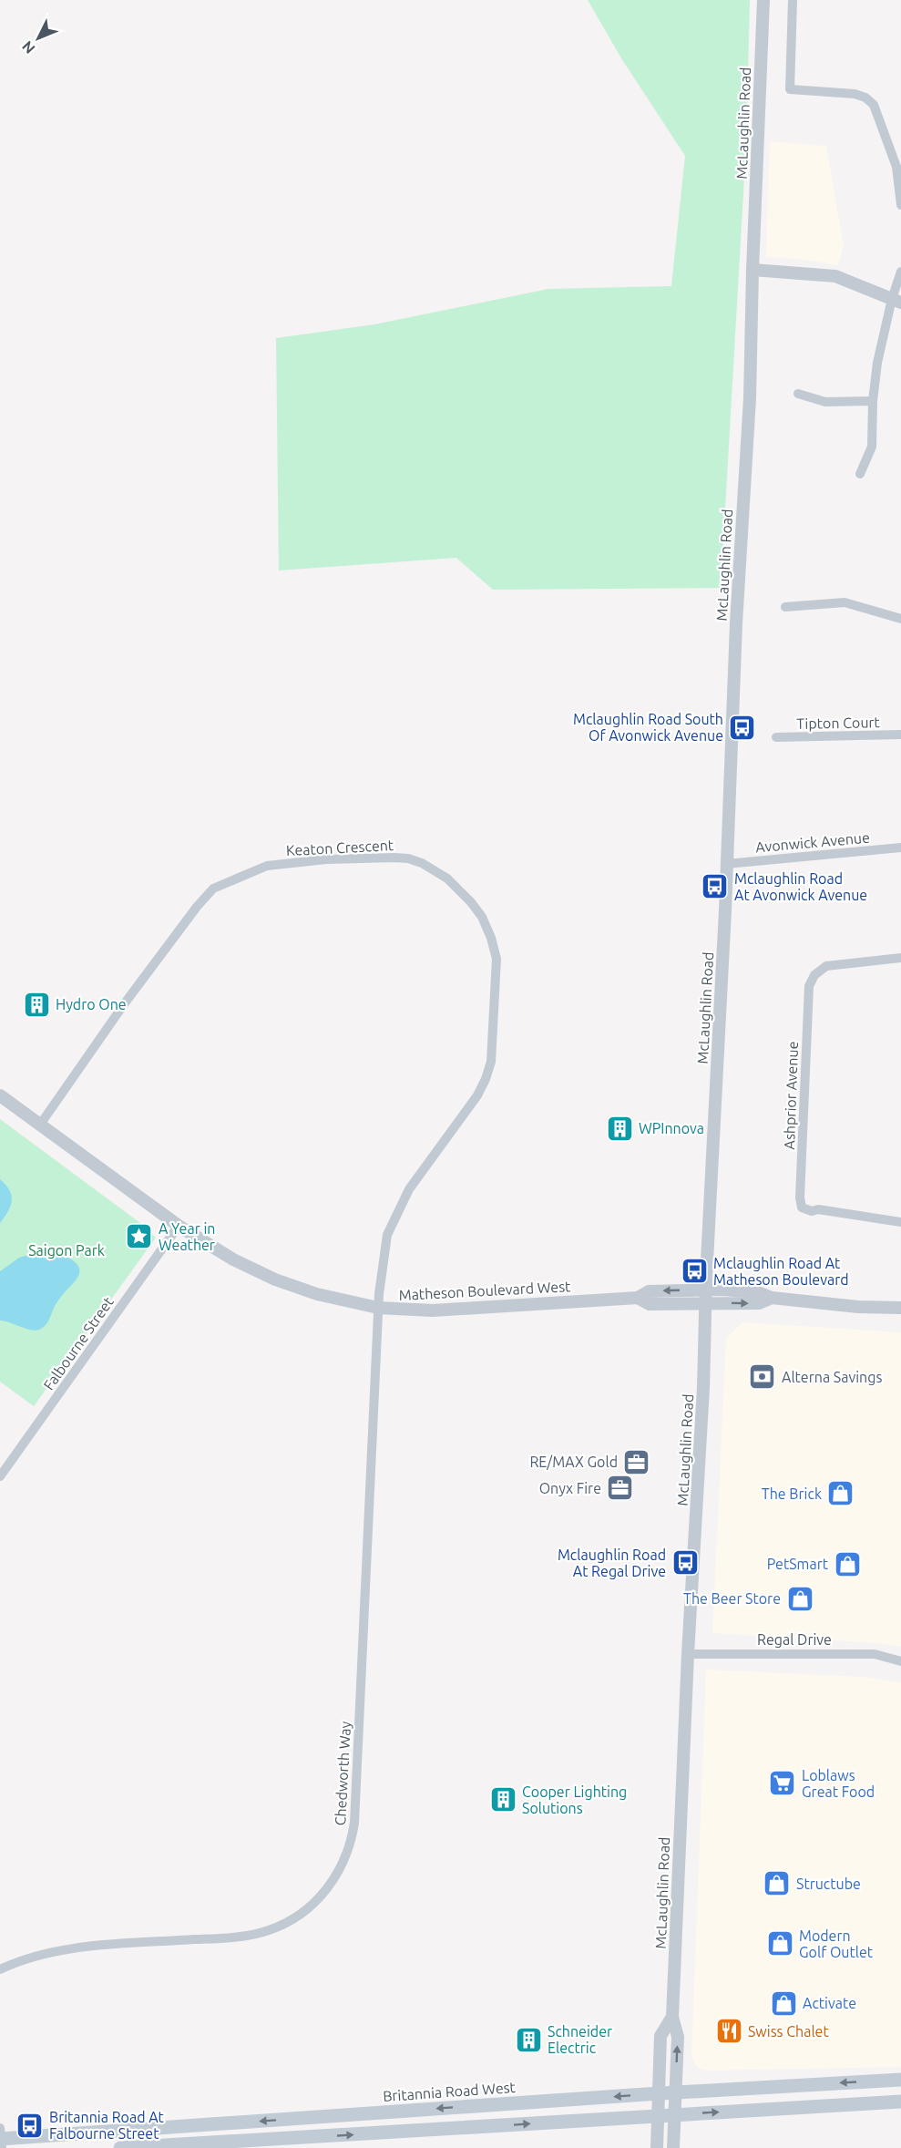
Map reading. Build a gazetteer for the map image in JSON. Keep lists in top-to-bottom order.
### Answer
{
  "streets": {
    "main road": ["Britannia Road West"],
    "street": [
      "McLaughlin Road",
      "Tipton Court",
      "Avonwick Avenue",
      "Keaton Crescent",
      "Ashprior Avenue",
      "Matheson Boulevard West",
      "Falbourne Street",
      "Regal Drive",
      "Chedworth Way"
    ]
  },
  "crossings": [
    ["McLaughlin Road", "Avonwick Avenue"],
    ["McLaughlin Road", "Matheson Boulevard West"],
    ["McLaughlin Road", "Regal Drive"],
    ["McLaughlin Road", "Britannia Road West"],
    ["Keaton Crescent", "Matheson Boulevard West"],
    ["Keaton Crescent", "Chedworth Way"],
    ["Matheson Boulevard West", "Falbourne Street"],
    ["Matheson Boulevard West", "Chedworth Way"]
  ],
  "parks": ["Saigon Park"],
  "places": {
    "bus stop": [
      "Mclaughlin Road South Of Avonwick Avenue",
      "Mclaughlin Road At Avonwick Avenue",
      "Mclaughlin Road At Matheson Boulevard",
      "Mclaughlin Road At Regal Drive",
      "Britannia Road At Falbourne Street"
    ],
    "building": [
      "Hydro One",
      "WPInnova",
      "Cooper Lighting Solutions",
      "Schneider Electric"
    ],
    "place": ["A Year in Weather"],
    "bank": ["Alterna Savings"],
    "office": ["RE/MAX Gold", "Onyx Fire"],
    "shop": [
      "The Brick",
      "PetSmart",
      "The Beer Store",
      "Structube",
      "Modern Golf Outlet",
      "Activate"
    ],
    "supermarket": ["Loblaws Great Food"],
    "restaurant": ["Swiss Chalet"]
  },
  "north": "bottom left"
}
